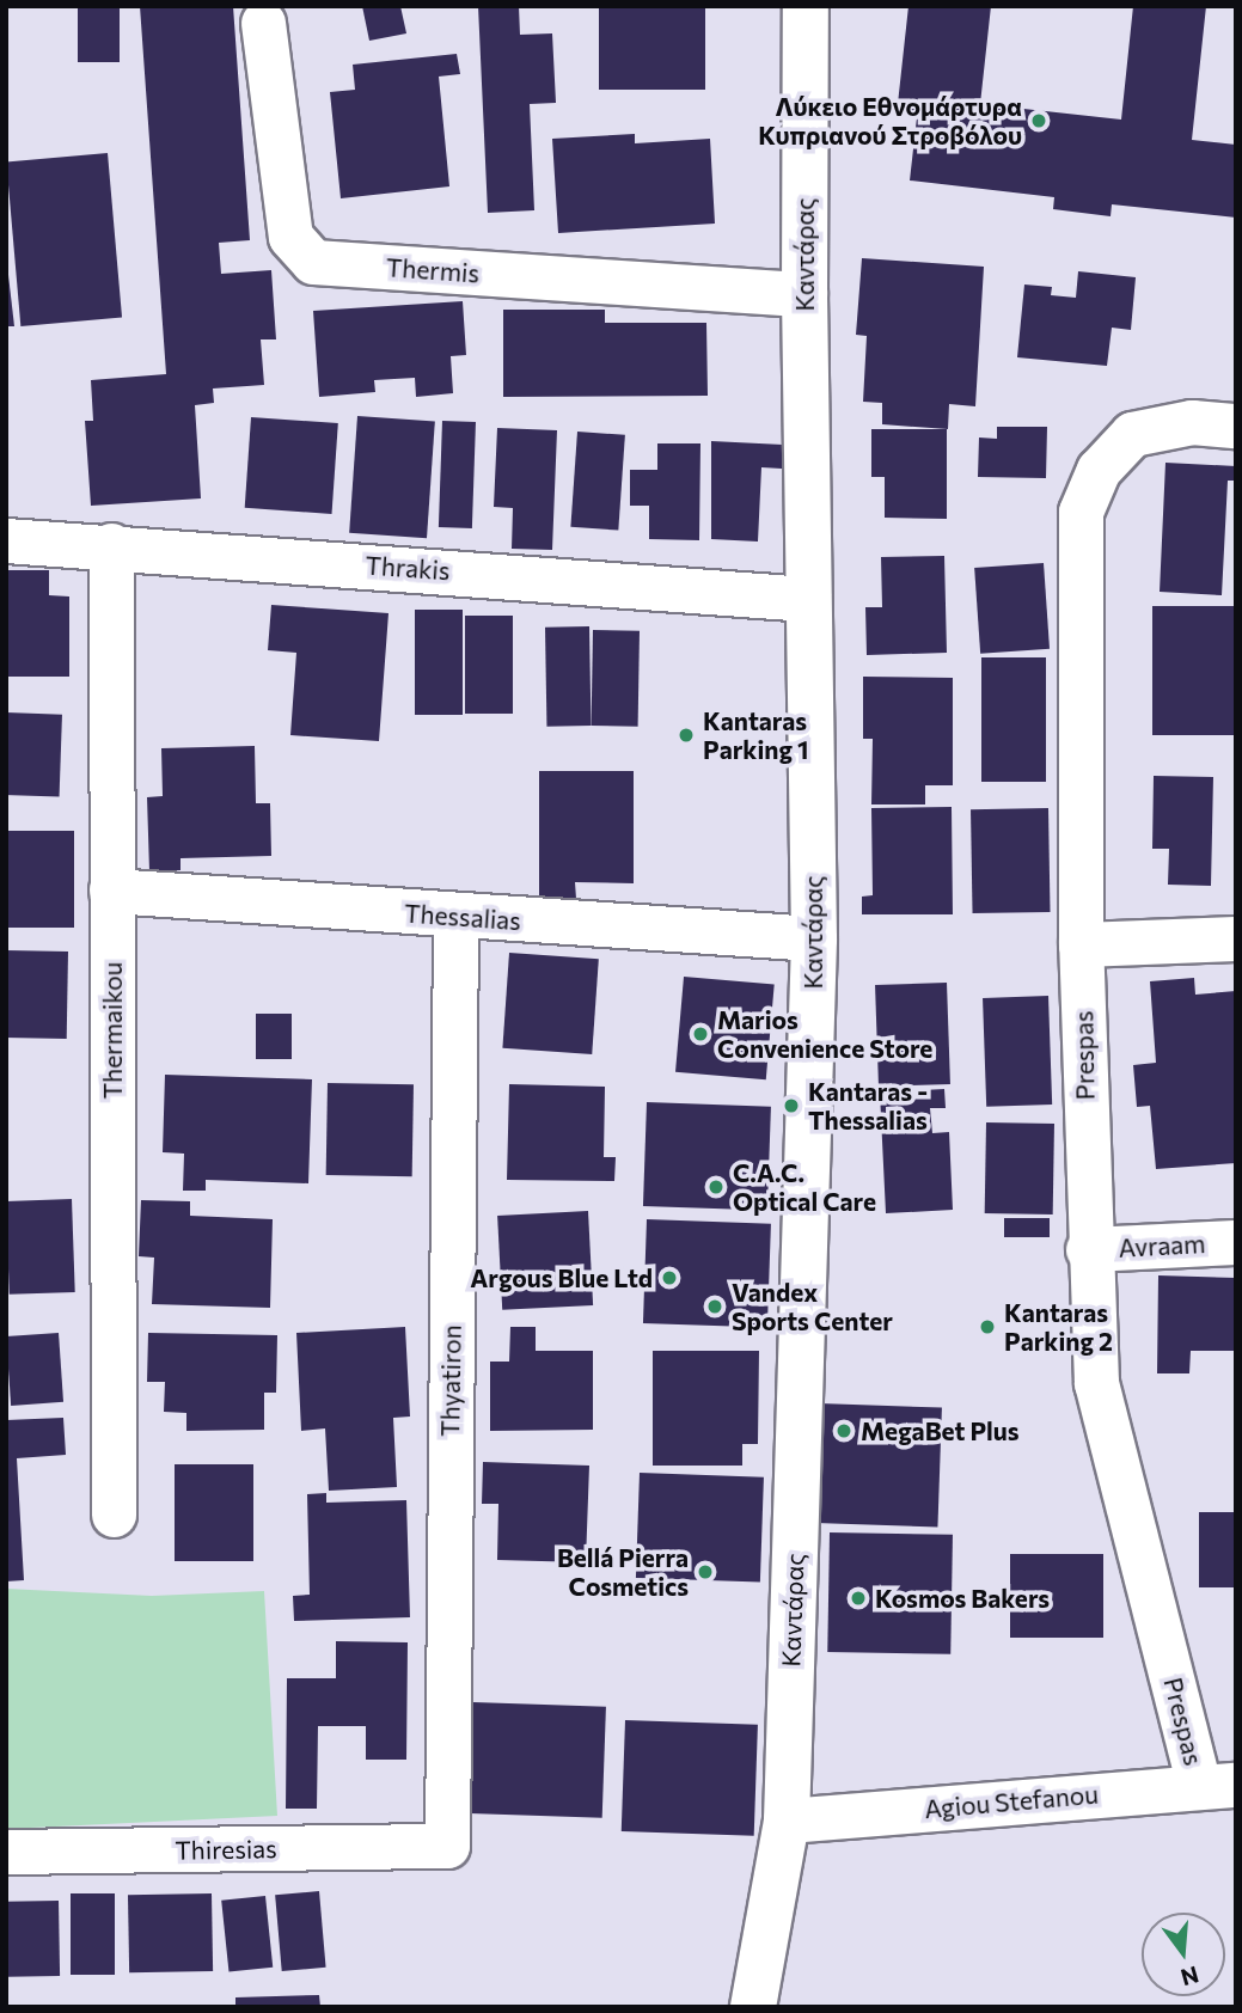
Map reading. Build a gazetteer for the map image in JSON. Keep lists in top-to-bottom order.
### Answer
{
  "streets": {
    "street": [
      "Καντάρας",
      "Thermis",
      "Thrakis",
      "Thessalias",
      "Thermaikou",
      "Prespas",
      "Avraam",
      "Thyatiron",
      "Agiou Stefanou",
      "Thiresias"
    ]
  },
  "crossings": [
    ["Καντάρας", "Thermis"],
    ["Καντάρας", "Thrakis"],
    ["Καντάρας", "Thessalias"],
    ["Καντάρας", "Agiou Stefanou"],
    ["Thrakis", "Thermaikou"],
    ["Thessalias", "Thermaikou"],
    ["Thessalias", "Thyatiron"],
    ["Prespas", "Avraam"],
    ["Prespas", "Agiou Stefanou"],
    ["Thyatiron", "Thiresias"]
  ],
  "places": [
    "Λύκειο Εθνομάρτυρα Κυπριανού Στροβόλου",
    "Kantaras Parking 1",
    "Marios Convenience Store",
    "Kantaras - Thessalias",
    "C.A.C. Optical Care",
    "Argous Blue Ltd",
    "Vandex Sports Center",
    "Kantaras Parking 2",
    "MegaBet Plus",
    "Bellá Pierra Cosmetics",
    "Kosmos Bakers"
  ],
  "north": "bottom"
}
